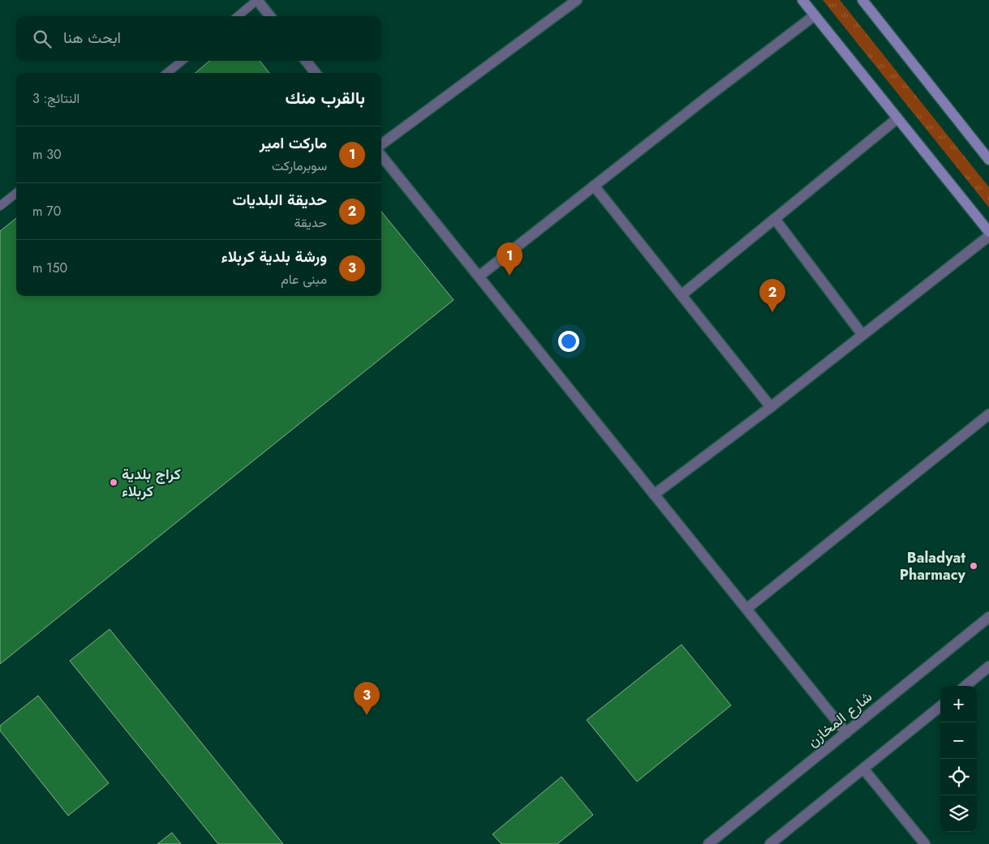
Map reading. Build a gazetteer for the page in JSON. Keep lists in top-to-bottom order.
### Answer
{
  "streets": {
    "street": ["شارع المخازن"]
  },
  "places": ["كراج بلدية كربلاء", "Baladyat Pharmacy"],
  "page": {
    "search": "ابحث هنا",
    "heading": ["بالقرب منك", "النتائج: 3"],
    "list": [
      {
        "mark": "1",
        "name": "ماركت امير",
        "note": "سوبرماركت",
        "value": "30 m"
      },
      {
        "mark": "2",
        "name": "حديقة البلديات",
        "note": "حديقة",
        "value": "70 m"
      },
      {
        "mark": "3",
        "name": "ورشة بلدية كربلاء",
        "note": "مبنى عام",
        "value": "150 m"
      }
    ],
    "pins": ["1", "2", "3"],
    "map_buttons": ["+", "−"]
  }
}
